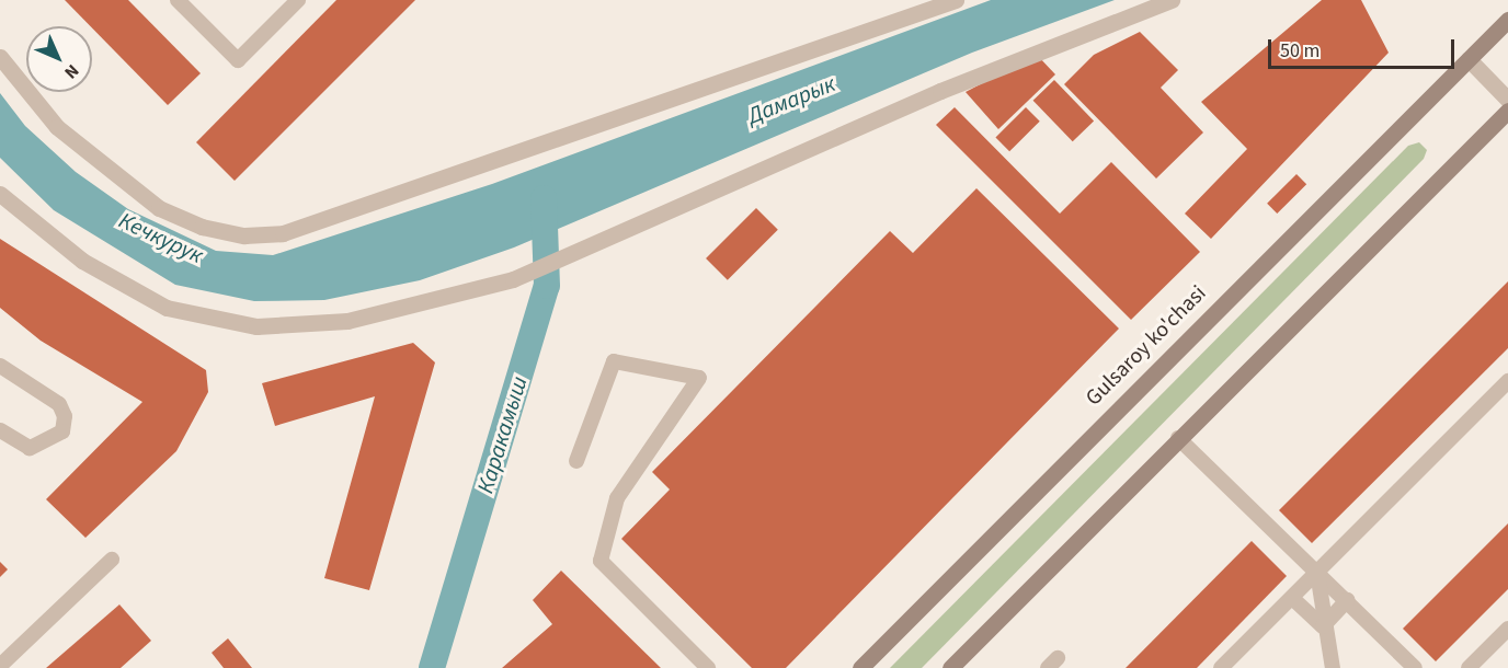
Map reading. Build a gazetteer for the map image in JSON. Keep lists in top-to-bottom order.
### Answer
{
  "streets": {
    "main road": ["Gulsaroy ko'chasi"]
  },
  "water": ["Дамарык", "Кечкурук", "Каракамыш"],
  "scale_bar": "50 m",
  "north": "bottom right"
}
